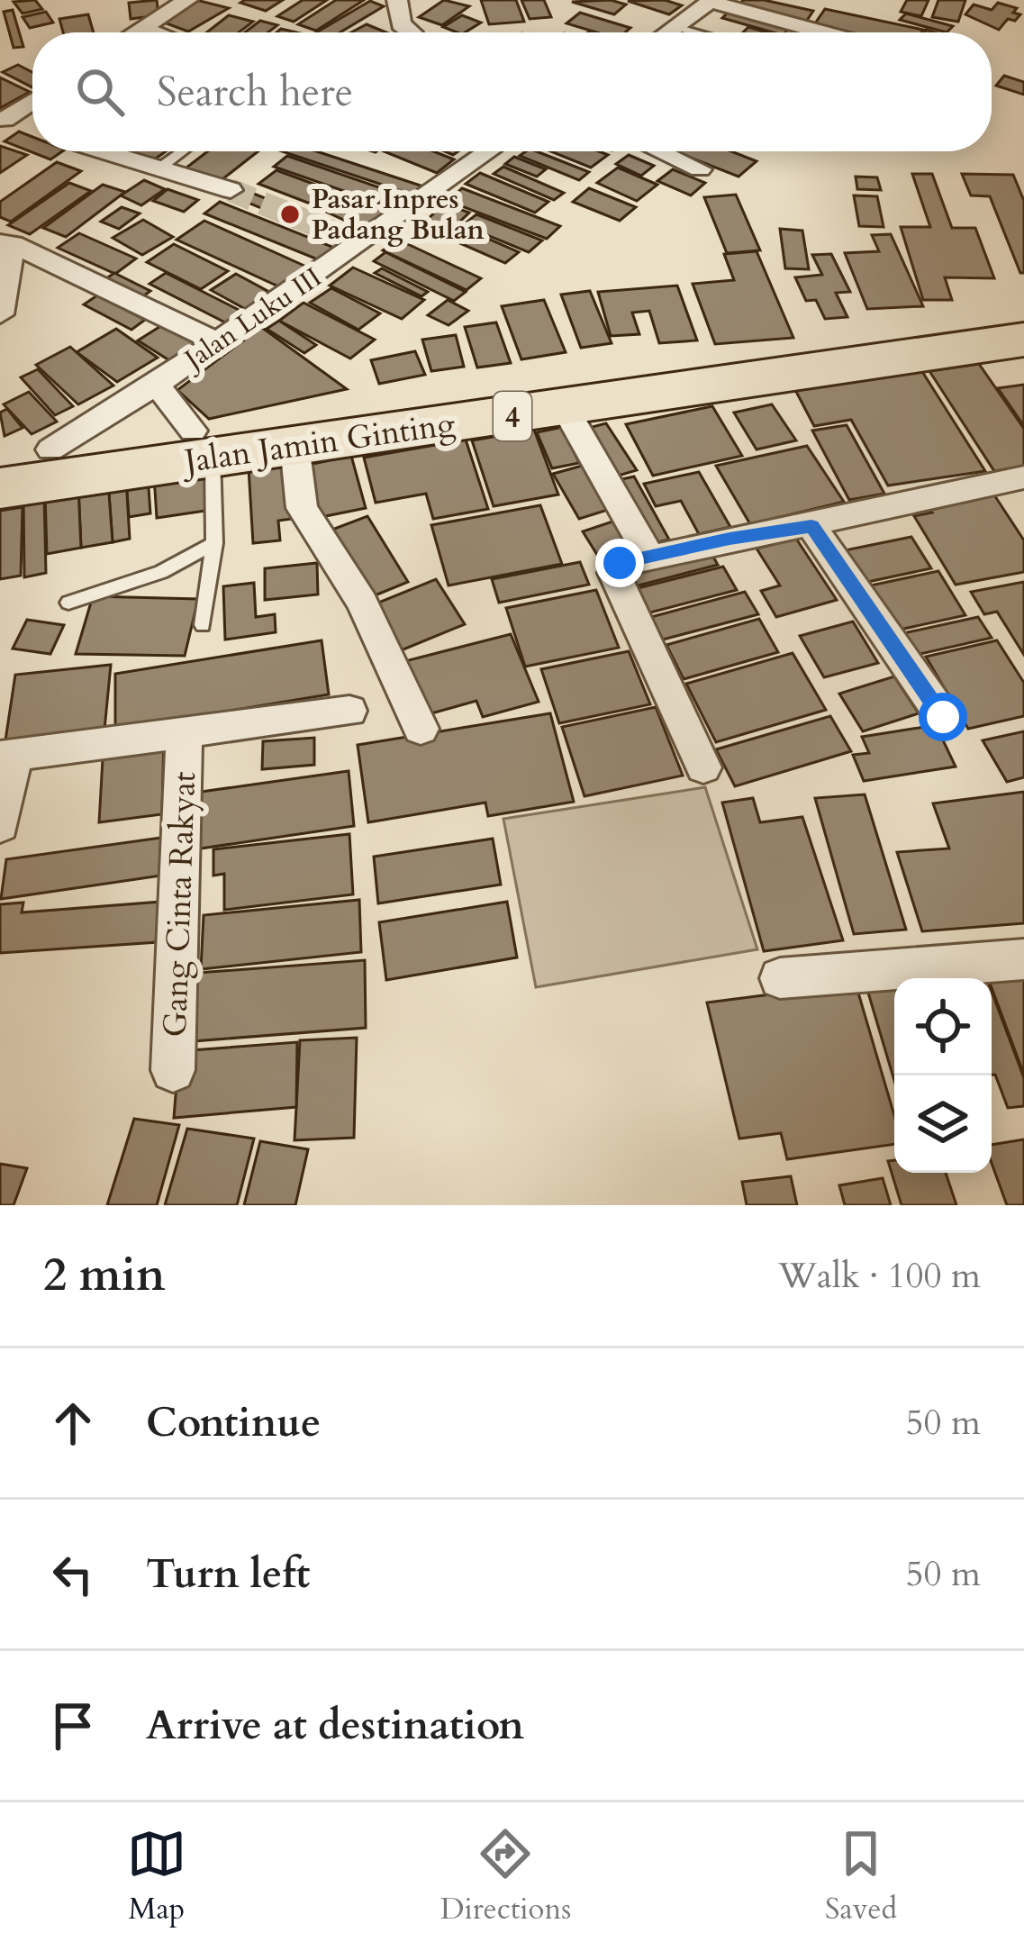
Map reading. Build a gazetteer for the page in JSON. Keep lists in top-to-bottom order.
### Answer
{
  "streets": {
    "highway": ["4", "Jalan Jamin Ginting"],
    "street": ["Jalan Luku III", "Gang Cinta Rakyat"]
  },
  "crossings": [
    ["Jalan Luku III", "Jalan Jamin Ginting"]
  ],
  "places": ["Pasar Inpres Padang Bulan"],
  "page": {
    "search": "Search here",
    "heading": ["2 min", "Walk · 100 m"],
    "list": [
      ["Continue", "50 m"],
      ["Turn left", "50 m"],
      "Arrive at destination"
    ],
    "nav": ["Map", "Directions", "Saved"]
  }
}
